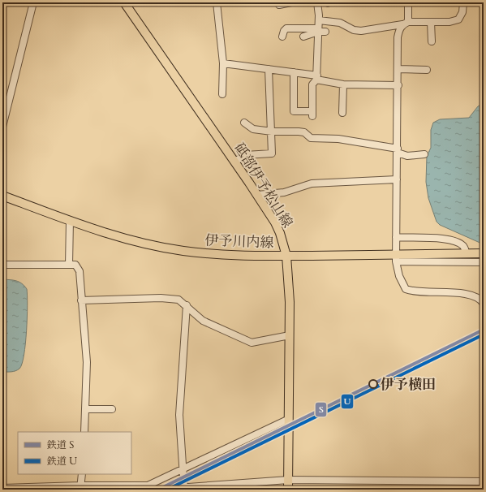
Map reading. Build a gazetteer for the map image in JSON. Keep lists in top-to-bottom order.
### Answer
{
  "streets": {
    "main road": ["砥部伊予松山線", "伊予川内線"]
  },
  "crossings": [
    ["砥部伊予松山線", "伊予川内線"]
  ],
  "places": ["伊予横田"],
  "lines": ["rail line S", "rail line U"],
  "legend": ["鉄道 S", "鉄道 U"]
}
